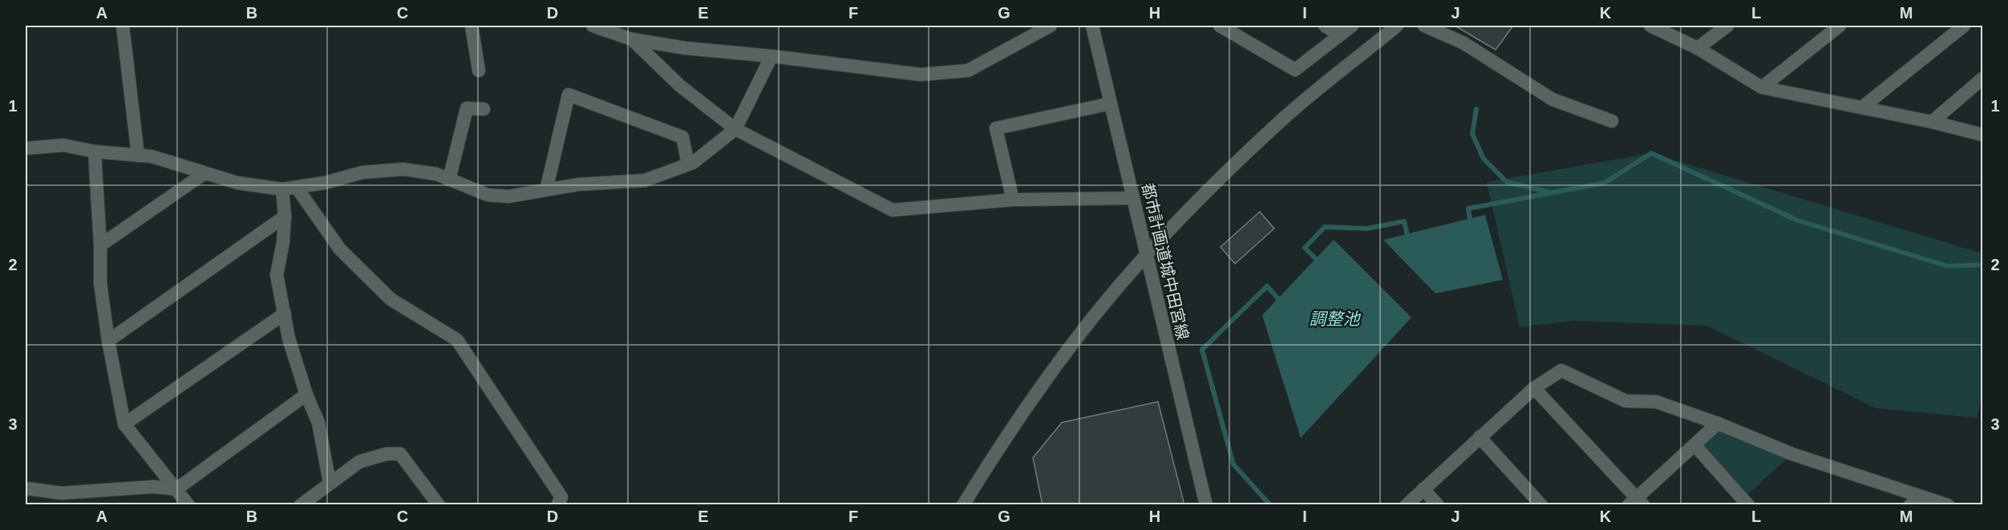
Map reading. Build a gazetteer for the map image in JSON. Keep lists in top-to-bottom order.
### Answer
{
  "streets": {
    "street": ["都市計画道城中田宮線"]
  },
  "water": ["調整池"],
  "grid": {
    "columns": [
      "A",
      "B",
      "C",
      "D",
      "E",
      "F",
      "G",
      "H",
      "I",
      "J",
      "K",
      "L",
      "M"
    ],
    "rows": ["1", "2", "3"]
  }
}
